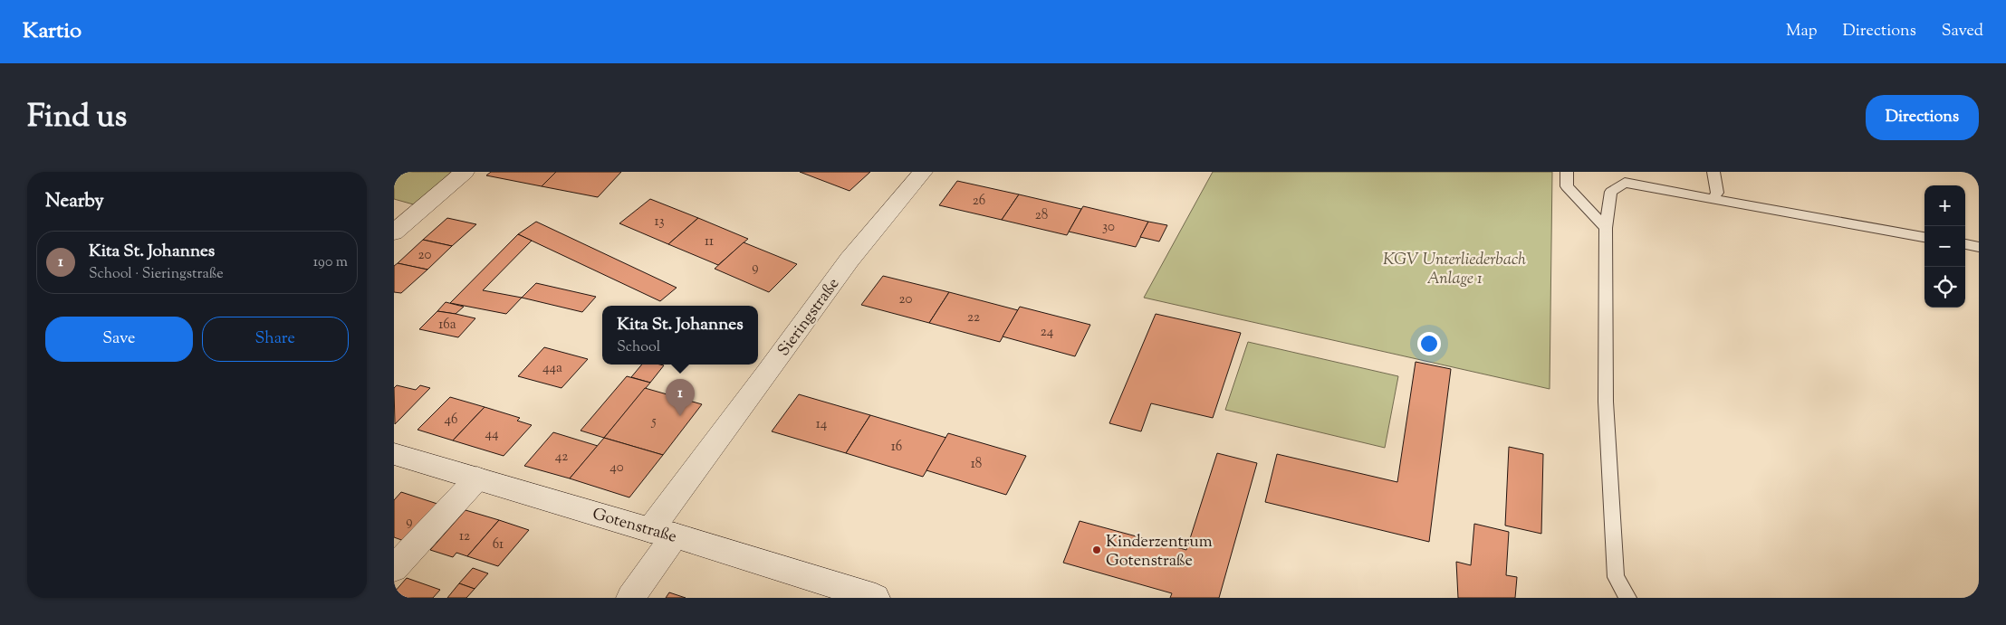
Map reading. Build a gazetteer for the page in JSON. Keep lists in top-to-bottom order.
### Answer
{
  "streets": {
    "street": ["Sieringstraße", "Gotenstraße"]
  },
  "crossings": [
    ["Sieringstraße", "Gotenstraße"]
  ],
  "parks": ["KGV Unterliederbach Anlage 1"],
  "places": ["Kinderzentrum Gotenstraße"],
  "house_numbers": [
    "26",
    "28",
    "13",
    "30",
    "11",
    "20",
    "9",
    "20",
    "22",
    "16a",
    "24",
    "44a",
    "46",
    "5",
    "14",
    "44",
    "16",
    "42",
    "18",
    "40",
    "9",
    "12",
    "61"
  ],
  "page": {
    "header": "Kartio",
    "nav": ["Map", "Directions", "Saved"],
    "title": "Find us",
    "buttons": [
      "Directions",
      ["Save", "Share"]
    ],
    "heading": "Nearby",
    "map_buttons": ["+", "−"],
    "list": [
      {
        "mark": "1",
        "name": "Kita St. Johannes",
        "note": "School · Sieringstraße",
        "value": "190 m"
      }
    ],
    "popup": ["Kita St. Johannes", "School"],
    "pins": "1"
  }
}
